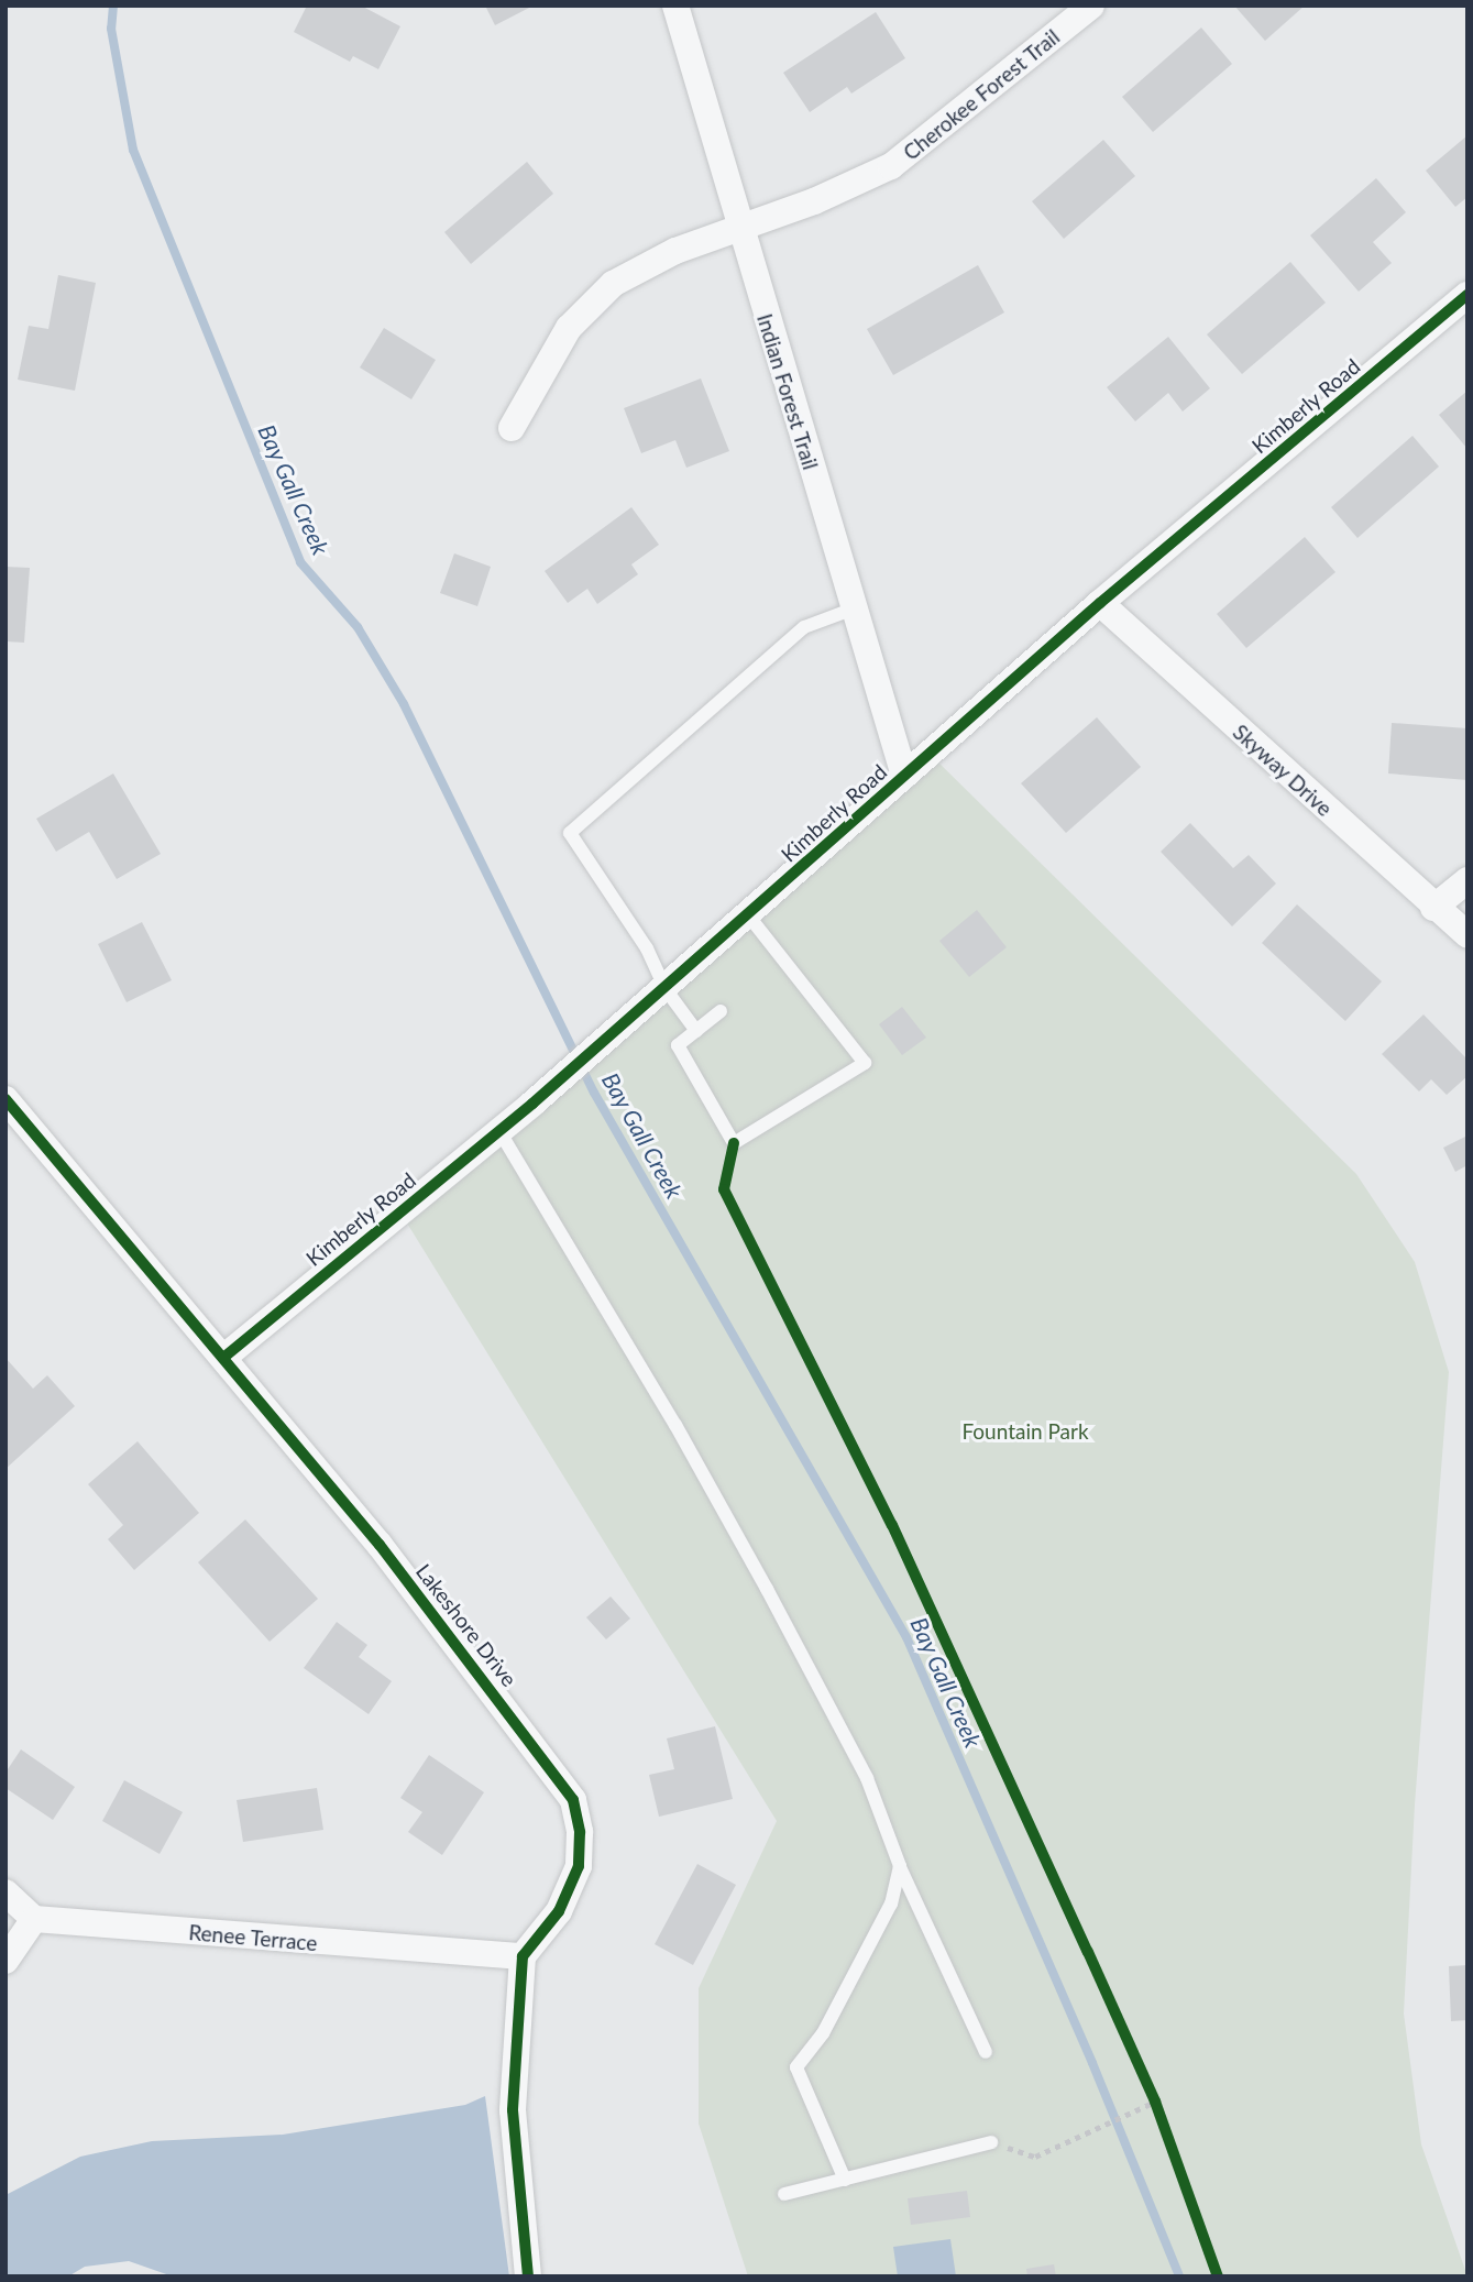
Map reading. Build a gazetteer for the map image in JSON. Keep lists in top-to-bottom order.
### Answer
{
  "streets": {
    "street": [
      "Cherokee Forest Trail",
      "Indian Forest Trail",
      "Kimberly Road",
      "Skyway Drive",
      "Lakeshore Drive",
      "Renee Terrace"
    ]
  },
  "crossings": [
    ["Cherokee Forest Trail", "Indian Forest Trail"],
    ["Indian Forest Trail", "Kimberly Road"],
    ["Kimberly Road", "Skyway Drive"],
    ["Kimberly Road", "Lakeshore Drive"],
    ["Lakeshore Drive", "Renee Terrace"]
  ],
  "water": ["Bay Gall Creek"],
  "parks": ["Fountain Park"]
}
